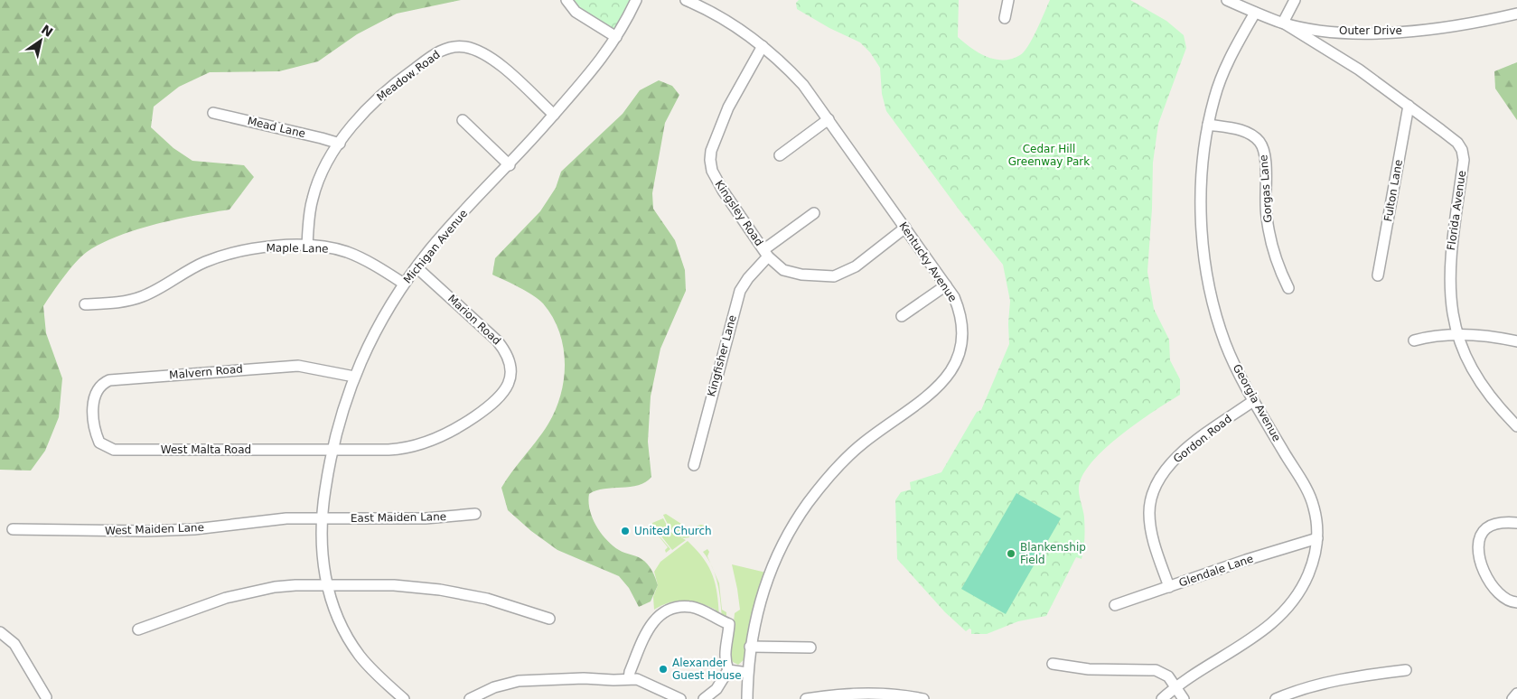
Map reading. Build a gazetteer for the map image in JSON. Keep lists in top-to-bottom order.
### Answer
{
  "streets": {
    "street": [
      "Outer Drive",
      "Meadow Road",
      "Mead Lane",
      "Gorgas Lane",
      "Fulton Lane",
      "Florida Avenue",
      "Kingsley Road",
      "Michigan Avenue",
      "Maple Lane",
      "Kentucky Avenue",
      "Marion Road",
      "Kingfisher Lane",
      "Malvern Road",
      "Georgia Avenue",
      "Gordon Road",
      "West Malta Road",
      "East Maiden Lane",
      "West Maiden Lane",
      "Glendale Lane"
    ]
  },
  "crossings": [
    ["Outer Drive", "Florida Avenue"],
    ["Outer Drive", "Georgia Avenue"],
    ["Meadow Road", "Mead Lane"],
    ["Meadow Road", "Michigan Avenue"],
    ["Meadow Road", "Maple Lane"],
    ["Gorgas Lane", "Georgia Avenue"],
    ["Fulton Lane", "Florida Avenue"],
    ["Kingsley Road", "Kentucky Avenue"],
    ["Kingsley Road", "Kingfisher Lane"],
    ["Michigan Avenue", "Maple Lane"],
    ["Michigan Avenue", "Marion Road"],
    ["Michigan Avenue", "Malvern Road"],
    ["Michigan Avenue", "West Malta Road"],
    ["Michigan Avenue", "East Maiden Lane"],
    ["Michigan Avenue", "West Maiden Lane"],
    ["Marion Road", "West Malta Road"],
    ["Malvern Road", "West Malta Road"],
    ["Georgia Avenue", "Gordon Road"],
    ["Georgia Avenue", "Glendale Lane"],
    ["Gordon Road", "Glendale Lane"],
    ["East Maiden Lane", "West Maiden Lane"]
  ],
  "parks": ["Cedar Hill Greenway Park"],
  "places": ["United Church", "Blankenship Field", "Alexander Guest House"],
  "north": "top right"
}
